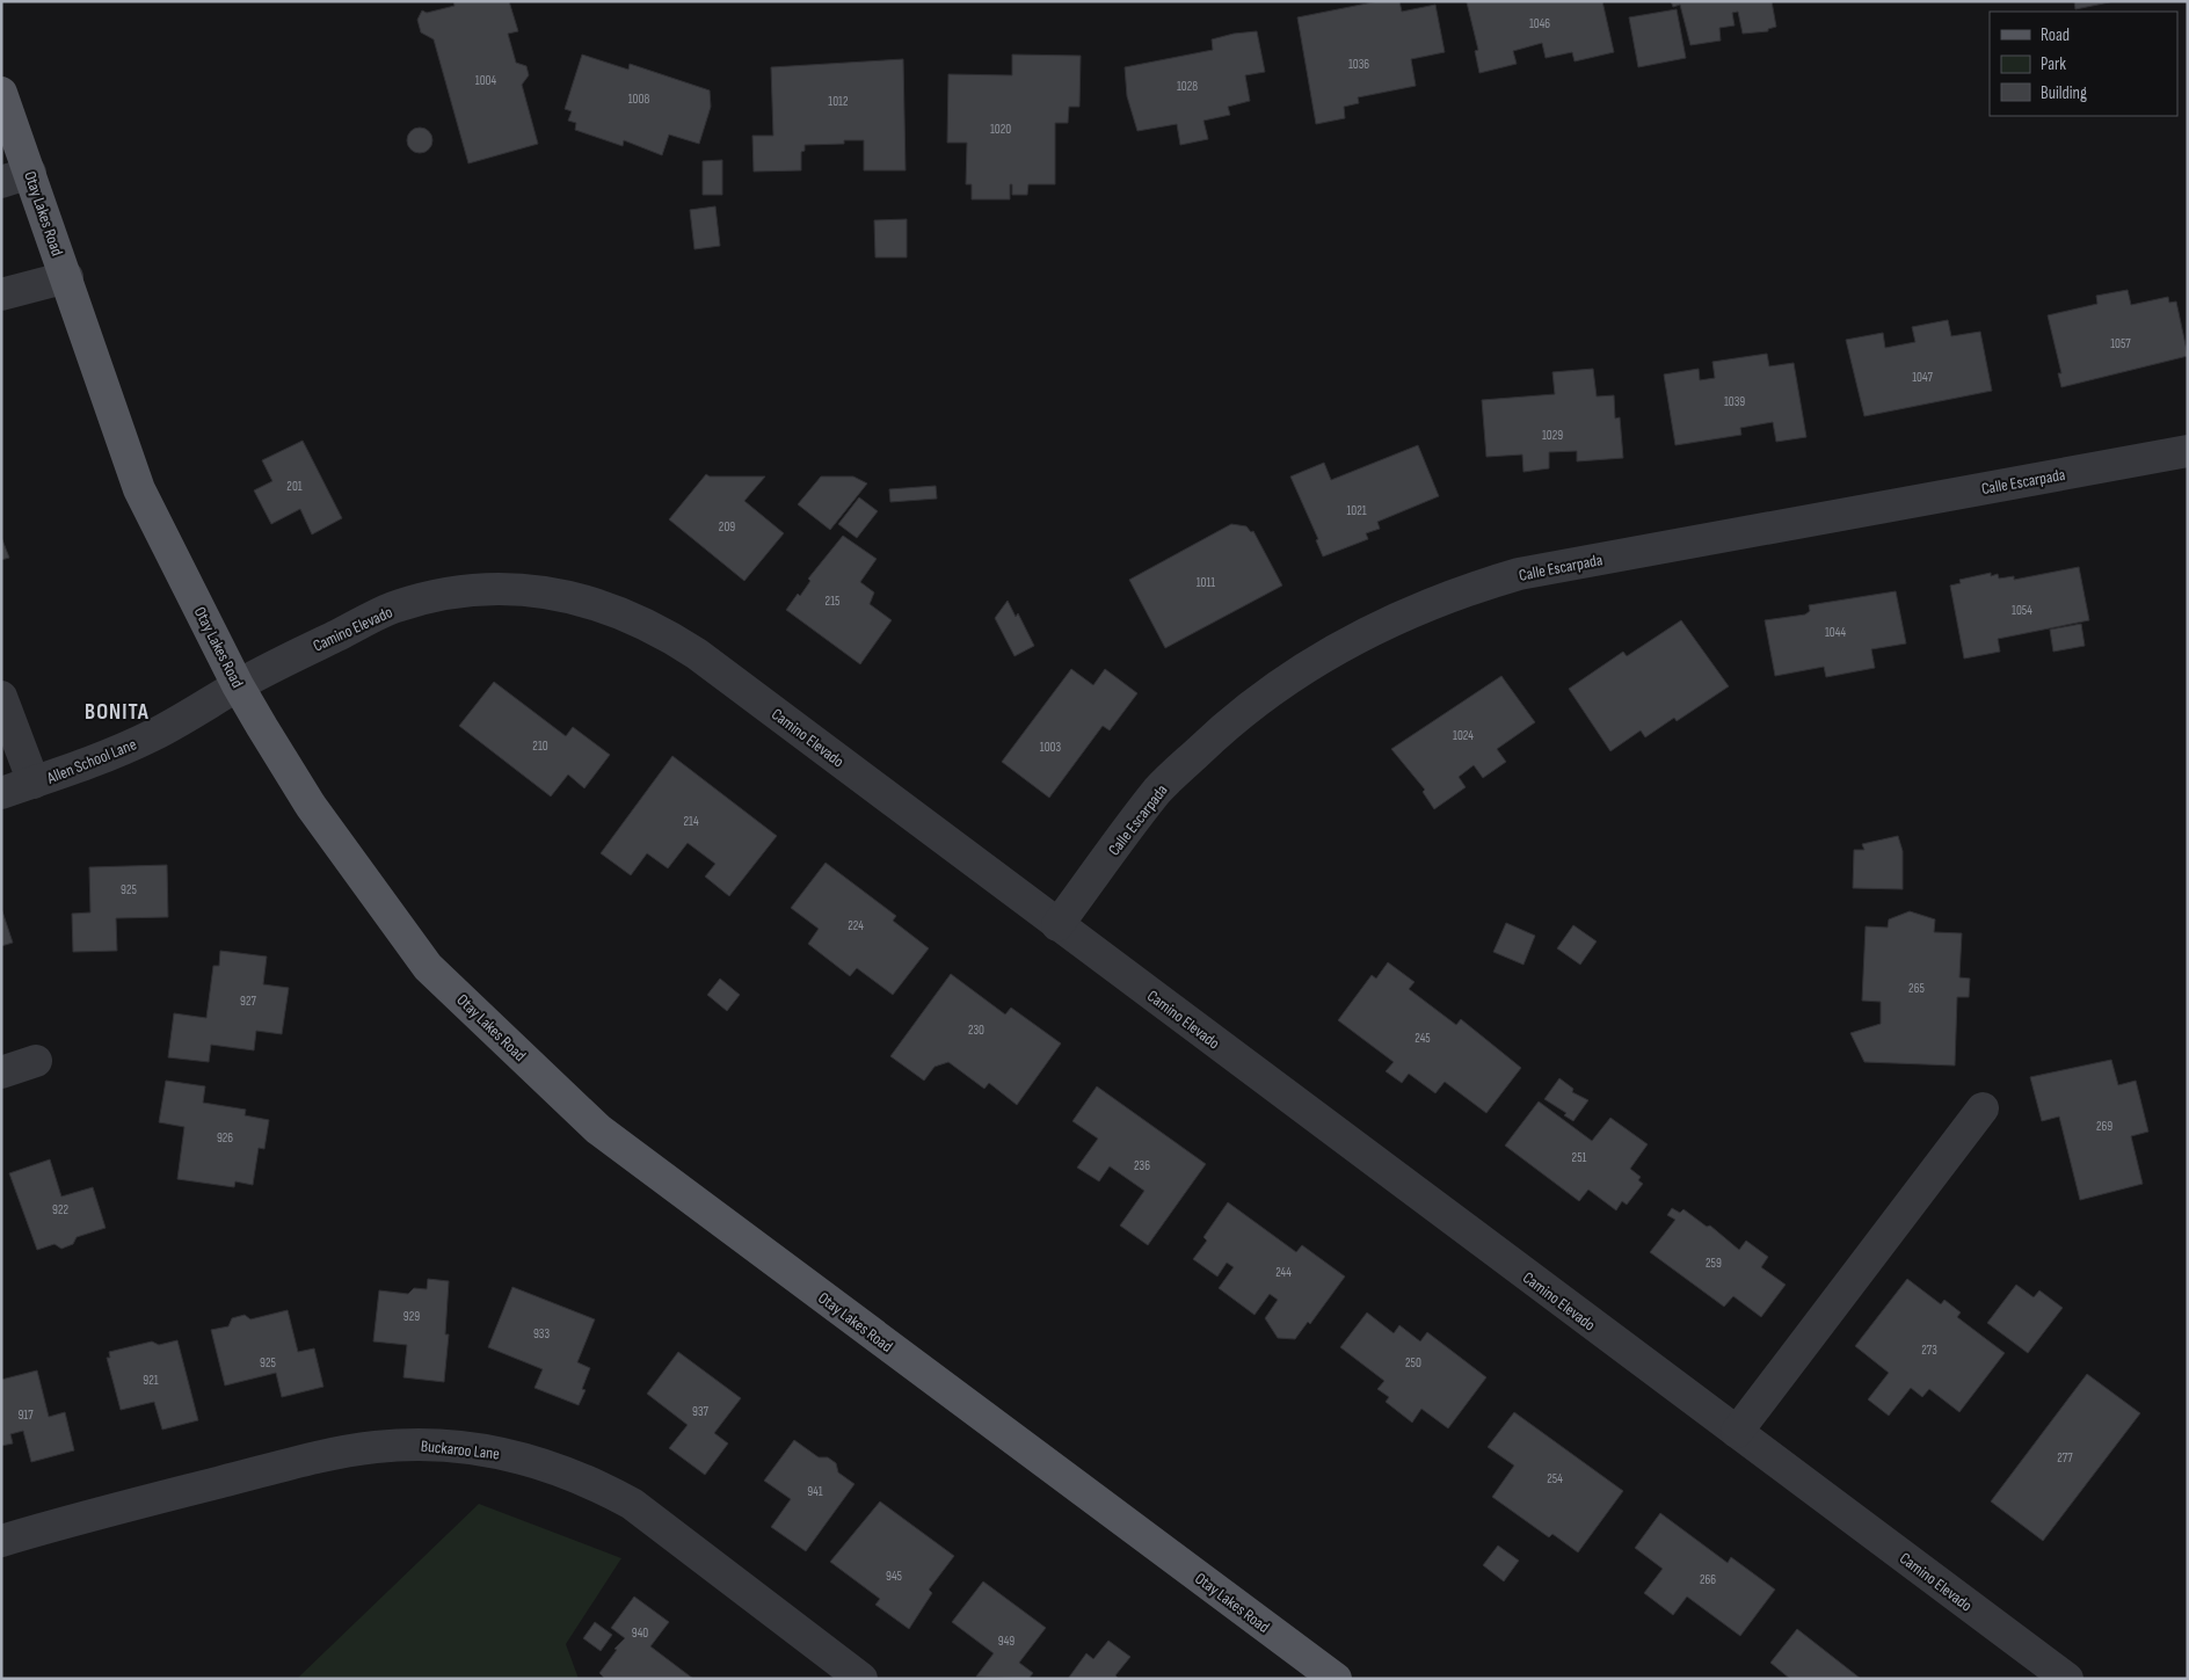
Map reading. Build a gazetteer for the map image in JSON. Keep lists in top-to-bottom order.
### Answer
{
  "streets": {
    "main road": ["Otay Lakes Road"],
    "street": [
      "Calle Escarpada",
      "Camino Elevado",
      "Allen School Lane",
      "Buckaroo Lane"
    ]
  },
  "crossings": [
    ["Otay Lakes Road", "Camino Elevado"],
    ["Otay Lakes Road", "Allen School Lane"],
    ["Calle Escarpada", "Camino Elevado"],
    ["Camino Elevado", "Allen School Lane"]
  ],
  "districts": ["BONITA"],
  "house_numbers": [
    "1046",
    "1036",
    "1004",
    "1028",
    "1008",
    "1012",
    "1020",
    "1057",
    "1047",
    "1039",
    "1029",
    "201",
    "1021",
    "209",
    "1011",
    "215",
    "1054",
    "1044",
    "1024",
    "210",
    "1003",
    "214",
    "925",
    "224",
    "265",
    "927",
    "230",
    "245",
    "269",
    "926",
    "251",
    "236",
    "922",
    "259",
    "244",
    "929",
    "933",
    "273",
    "925",
    "250",
    "921",
    "937",
    "917",
    "277",
    "254",
    "941",
    "945",
    "266",
    "940",
    "949"
  ],
  "legend": ["Road", "Park", "Building"]
}
